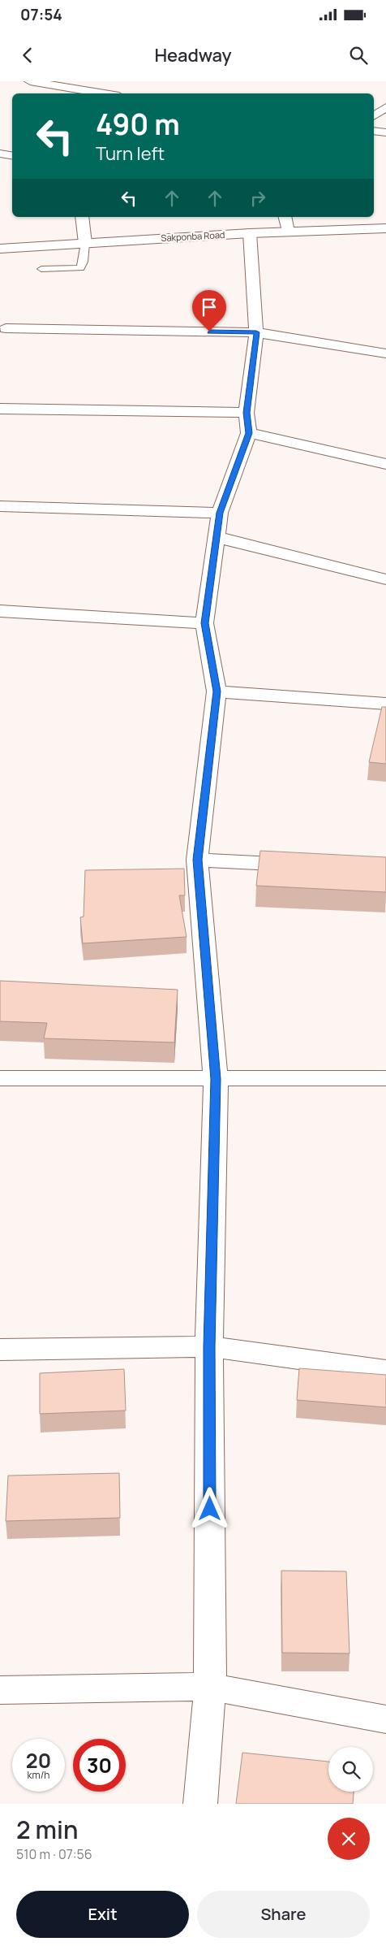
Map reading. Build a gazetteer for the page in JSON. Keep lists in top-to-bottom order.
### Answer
{
  "streets": {
    "street": ["Sakponba Road"]
  },
  "page": {
    "status": "07:54",
    "header": "Headway",
    "turn": ["490 m", "Turn left"],
    "speed": "20 km/h",
    "limit": "30",
    "heading": ["2 min", "510 m · 07:56"],
    "buttons": ["Exit", "Share"]
  }
}
